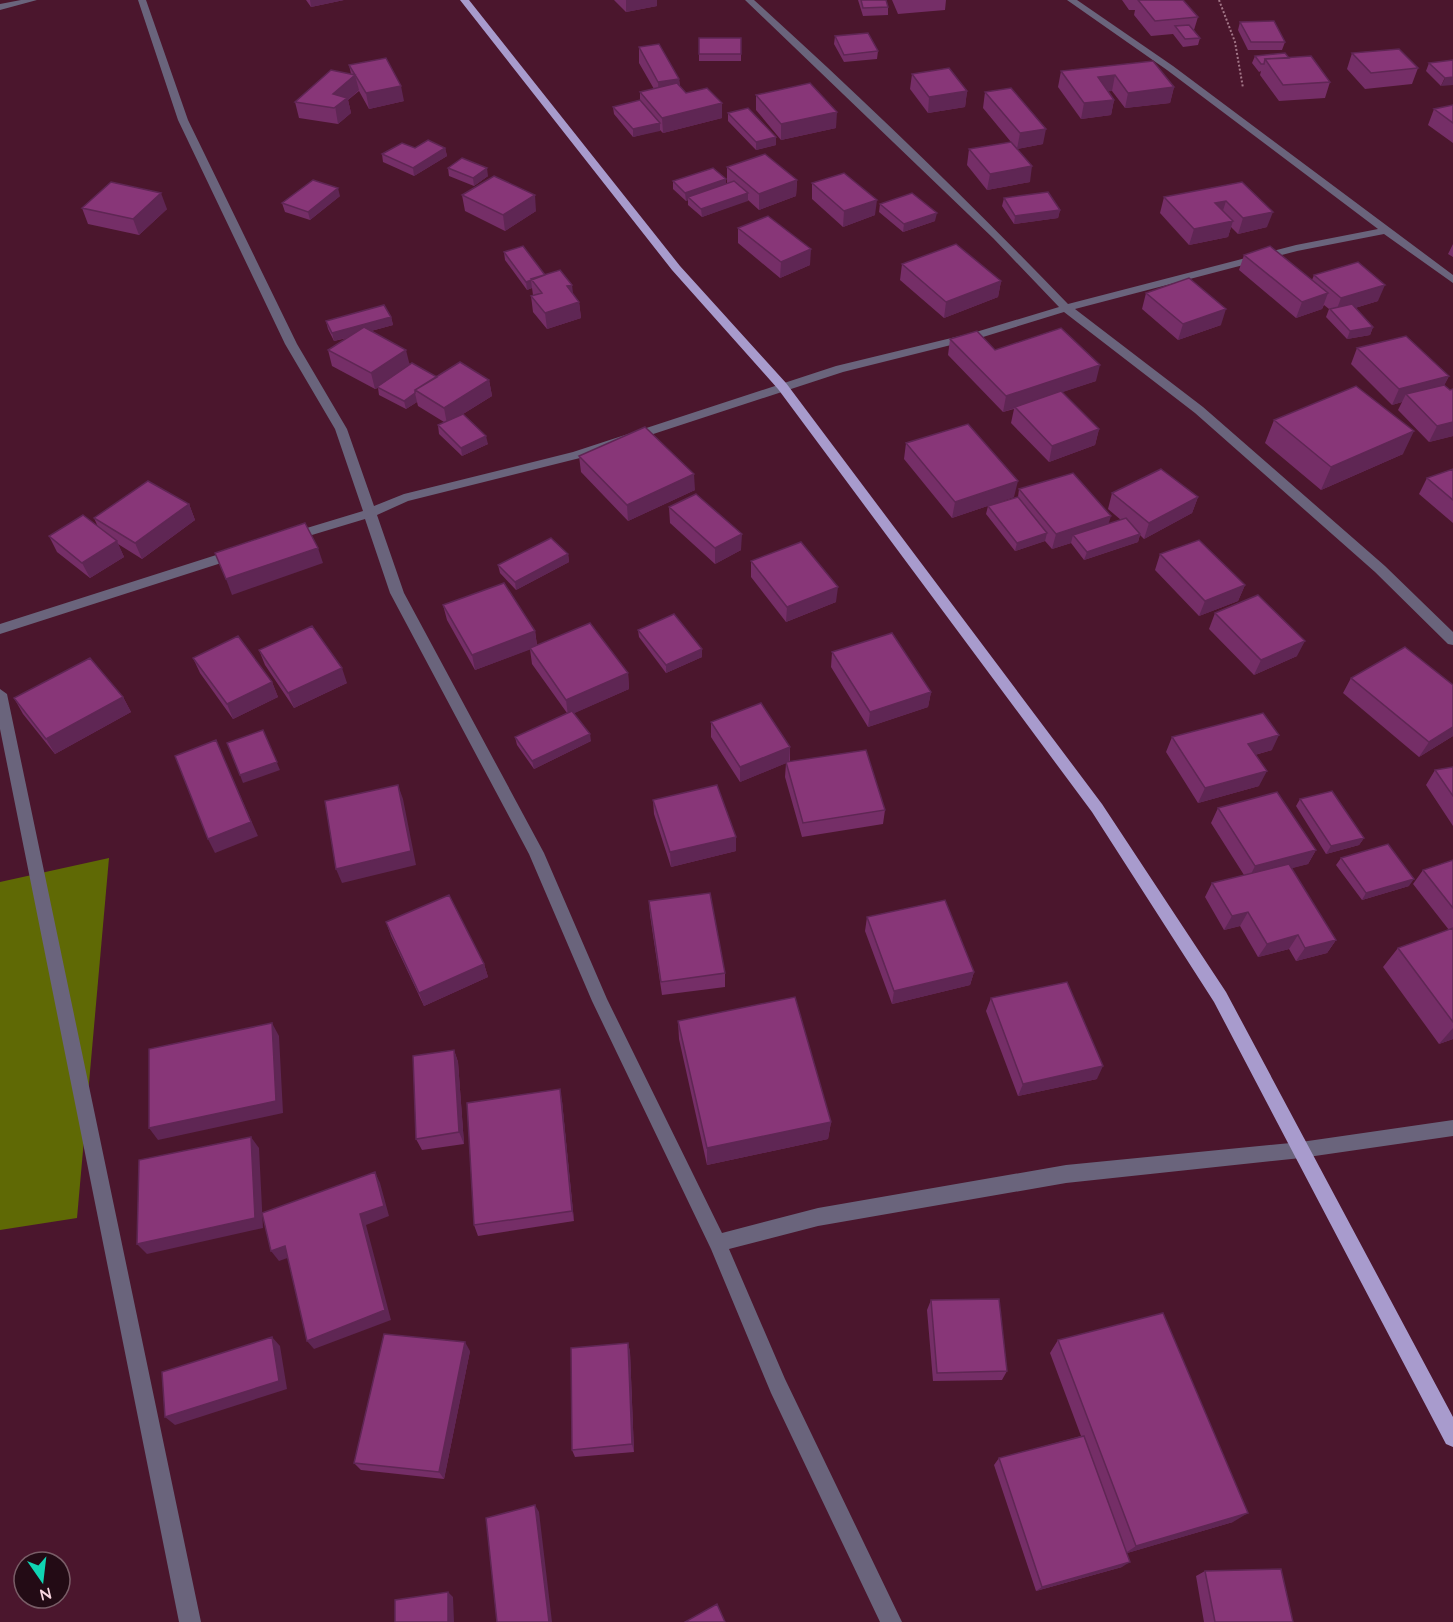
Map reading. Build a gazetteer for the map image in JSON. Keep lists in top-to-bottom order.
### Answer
{
  "north": "bottom"
}
